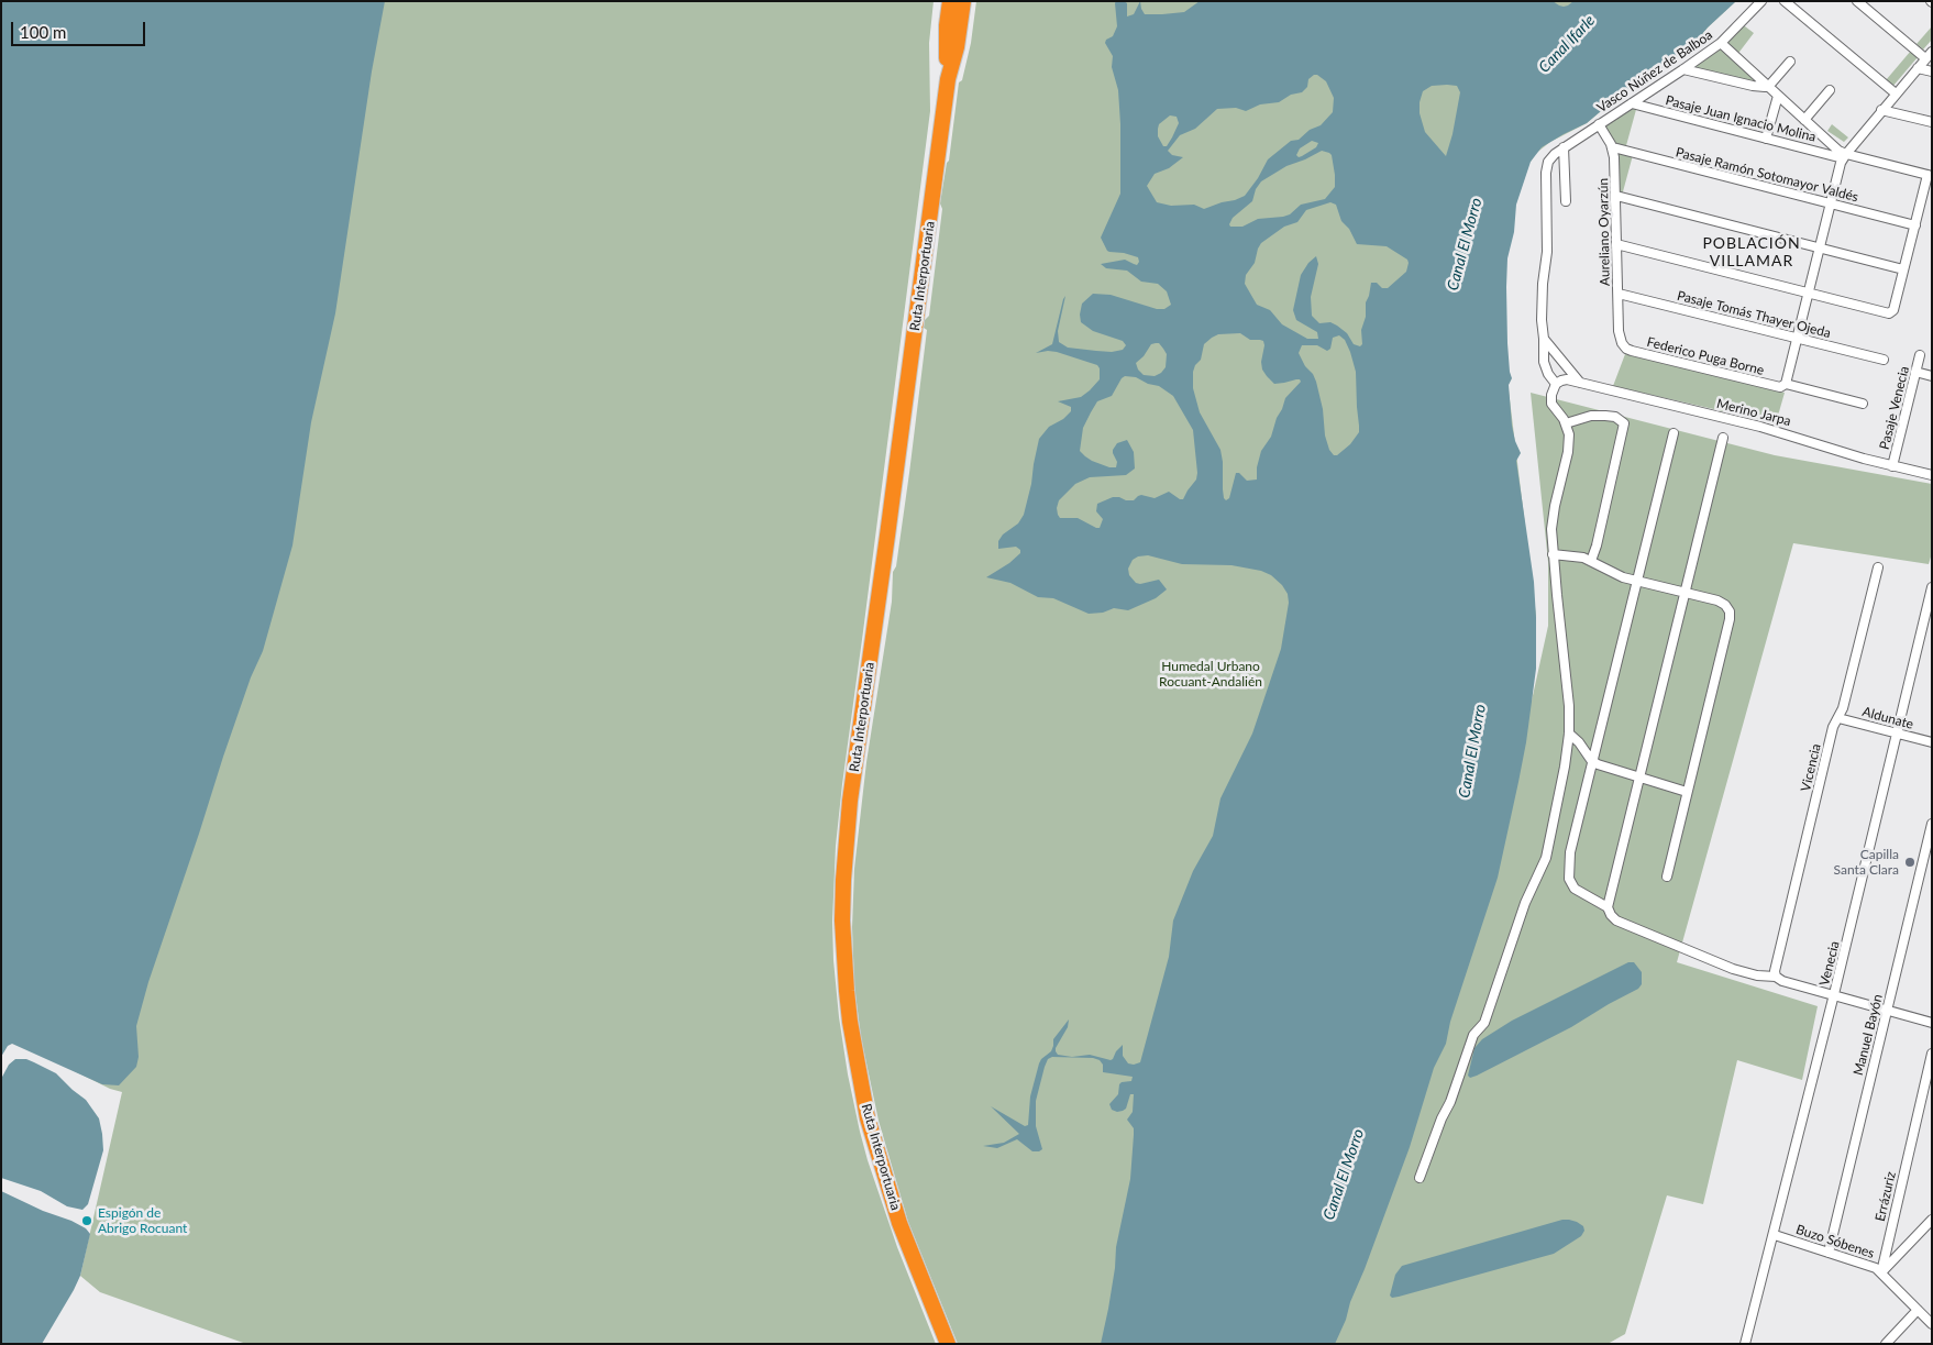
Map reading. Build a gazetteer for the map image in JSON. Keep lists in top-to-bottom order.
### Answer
{
  "streets": {
    "highway": ["Ruta Interportuaria"],
    "street": [
      "Vasco Núñez de Balboa",
      "Pasaje Juan Ignacio Molina",
      "Pasaje Ramón Sotomayor Valdés",
      "Aureliano Oyarzún",
      "Pasaje Tomás Thayer Ojeda",
      "Federico Puga Borne",
      "Pasaje Venecia",
      "Merino Jarpa",
      "Aldunate",
      "Vicencia",
      "Venecia",
      "Manuel Bayón",
      "Errázuriz",
      "Buzo Sóbenes"
    ]
  },
  "crossings": [
    ["Vasco Núñez de Balboa", "Pasaje Juan Ignacio Molina"],
    ["Vasco Núñez de Balboa", "Aureliano Oyarzún"],
    ["Pasaje Ramón Sotomayor Valdés", "Aureliano Oyarzún"],
    ["Aureliano Oyarzún", "Pasaje Tomás Thayer Ojeda"],
    ["Aureliano Oyarzún", "Federico Puga Borne"],
    ["Pasaje Venecia", "Merino Jarpa"],
    ["Aldunate", "Vicencia"],
    ["Aldunate", "Venecia"],
    ["Venecia", "Buzo Sóbenes"],
    ["Manuel Bayón", "Buzo Sóbenes"],
    ["Errázuriz", "Buzo Sóbenes"]
  ],
  "districts": ["POBLACIÓN VILLAMAR"],
  "water": ["Canal Ifarle", "Canal El Morro"],
  "parks": ["Humedal Urbano Rocuant-Andalién"],
  "places": ["Capilla Santa Clara", "Espigón de Abrigo Rocuant"],
  "scale_bar": "100 m"
}
